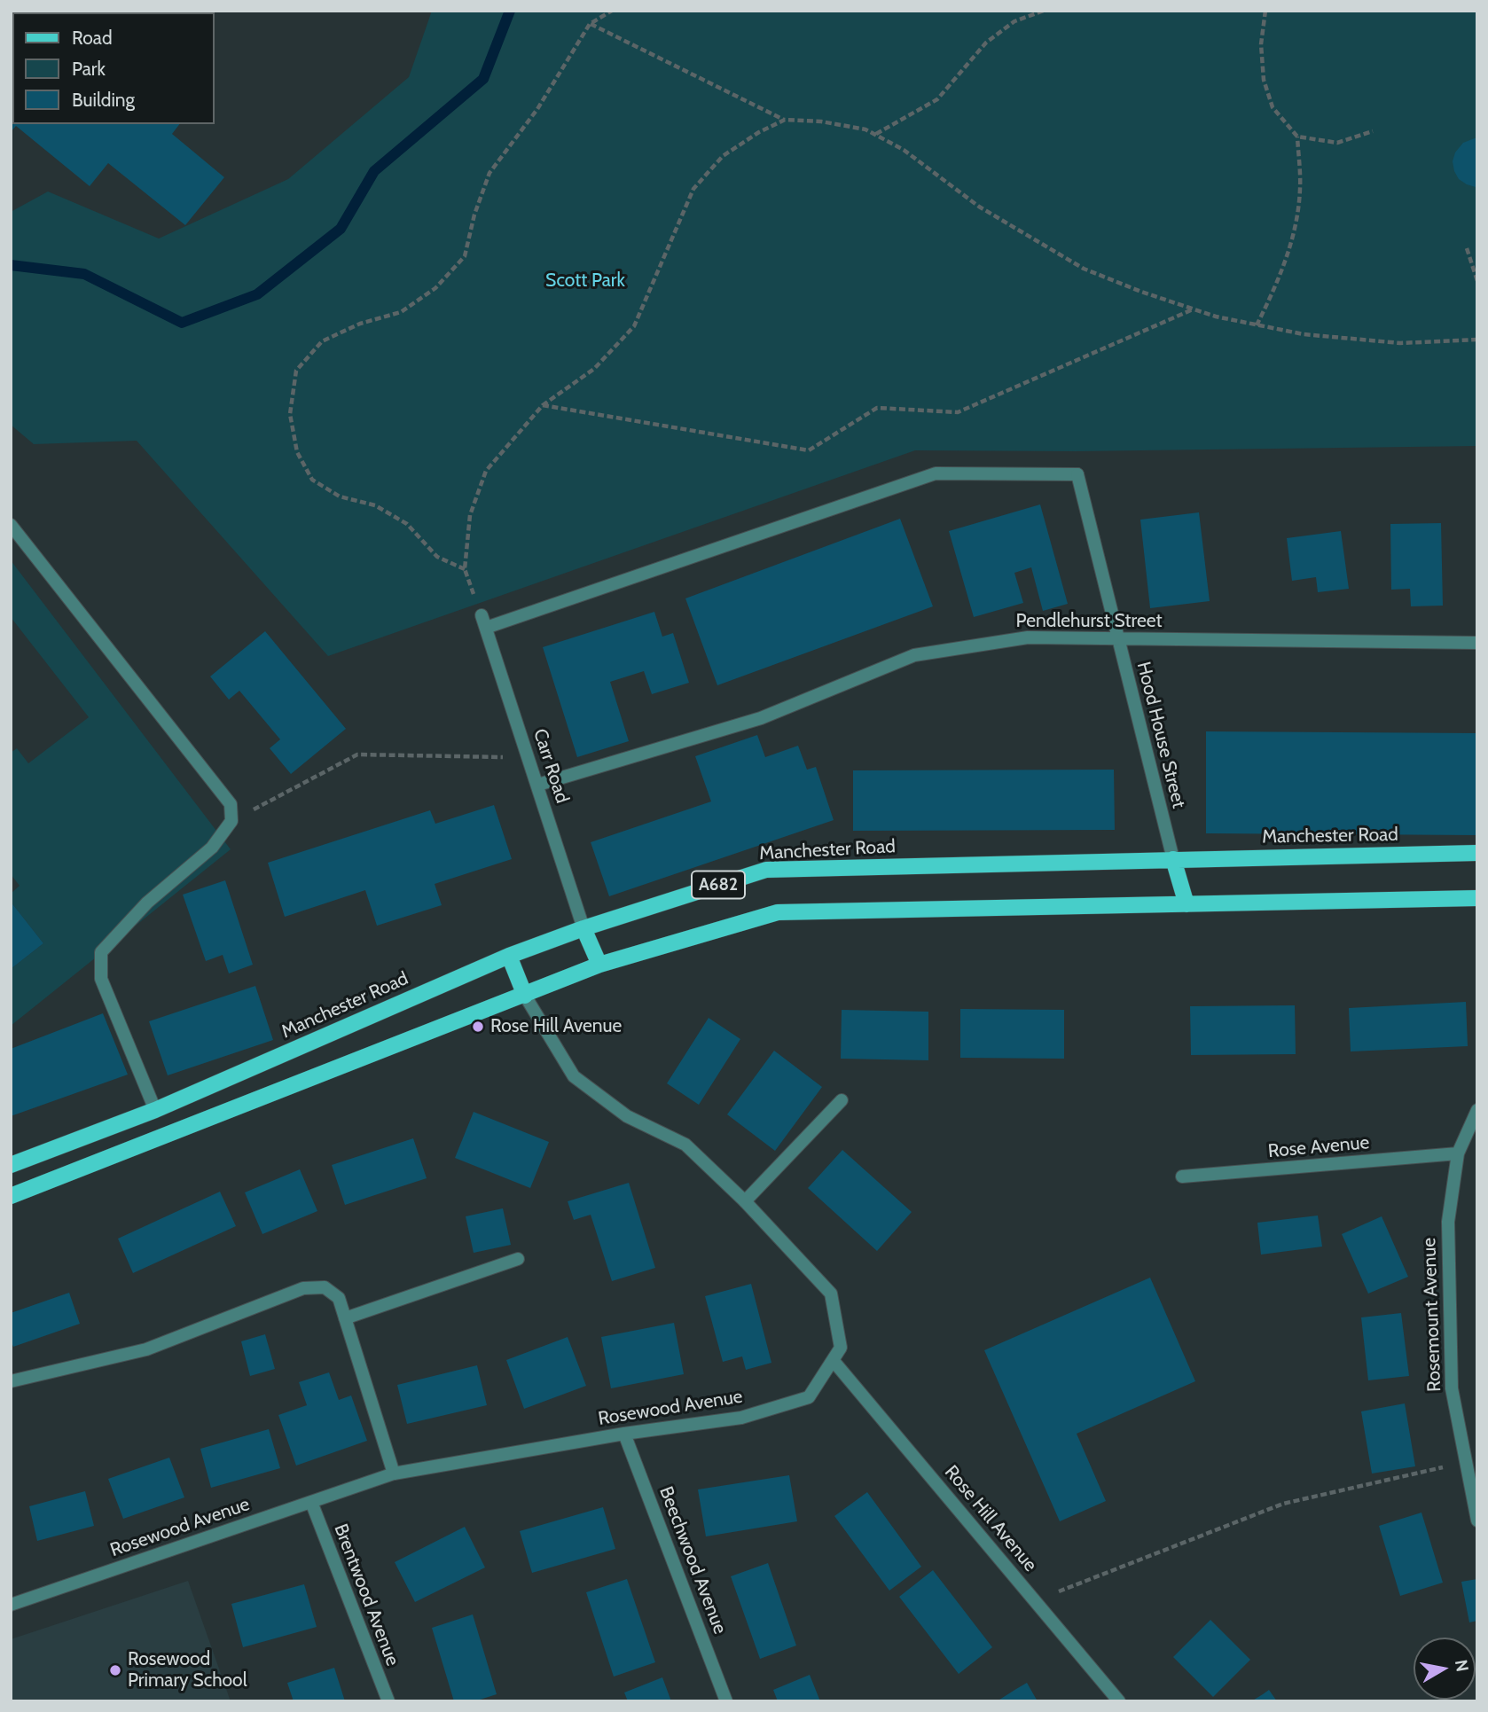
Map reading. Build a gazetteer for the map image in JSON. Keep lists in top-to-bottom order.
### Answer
{
  "streets": {
    "main road": ["Manchester Road", "A682"],
    "street": [
      "Pendlehurst Street",
      "Hood House Street",
      "Carr Road",
      "Rose Avenue",
      "Rosemount Avenue",
      "Rosewood Avenue",
      "Rose Hill Avenue",
      "Beechwood Avenue",
      "Brentwood Avenue"
    ]
  },
  "crossings": [
    ["Pendlehurst Street", "Hood House Street"],
    ["Pendlehurst Street", "Carr Road"],
    ["Hood House Street", "Carr Road"],
    ["Hood House Street", "Manchester Road"],
    ["Carr Road", "Manchester Road"],
    ["A682", "Rosewood Avenue"],
    ["Rose Avenue", "Rosemount Avenue"],
    ["Rosewood Avenue", "Rose Hill Avenue"],
    ["Rosewood Avenue", "Beechwood Avenue"],
    ["Rosewood Avenue", "Brentwood Avenue"]
  ],
  "parks": ["Scott Park"],
  "places": ["Rose Hill Avenue", "Rosewood Primary School"],
  "legend": ["Road", "Park", "Building"],
  "north": "right"
}
